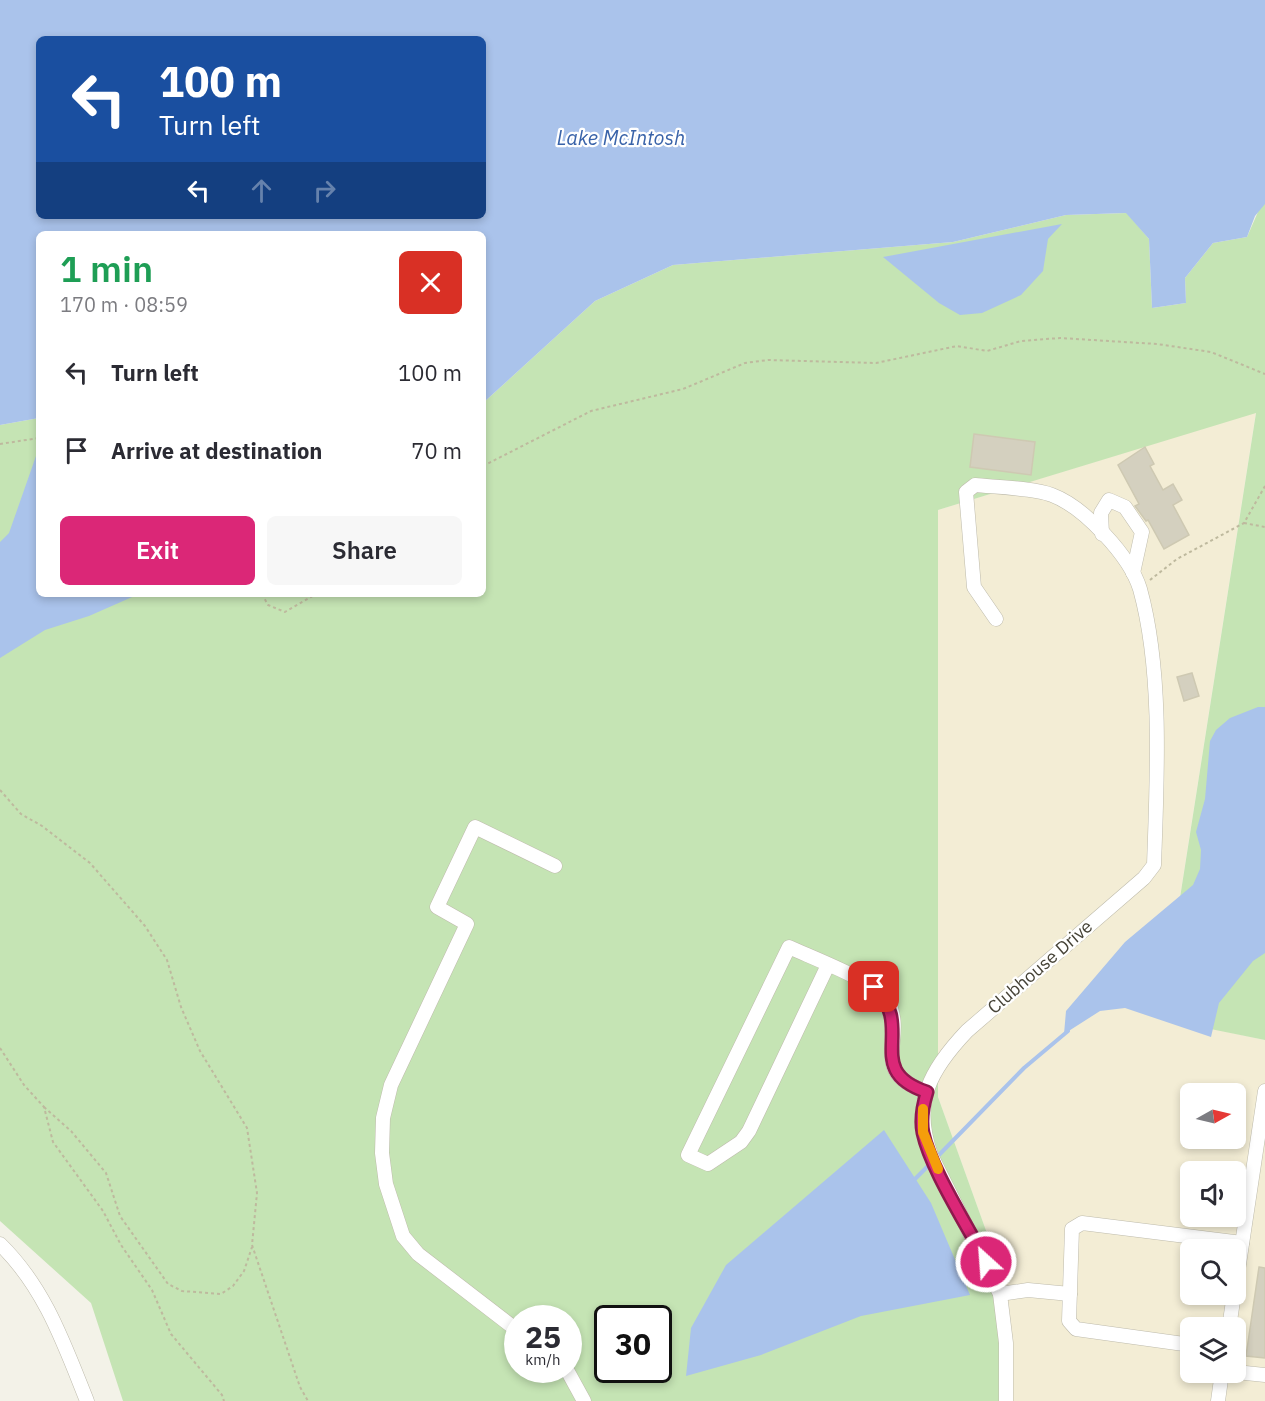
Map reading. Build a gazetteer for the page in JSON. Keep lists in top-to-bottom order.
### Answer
{
  "streets": {
    "street": ["Clubhouse Drive"]
  },
  "water": ["Lake McIntosh"],
  "north": "right",
  "page": {
    "turn": ["100 m", "Turn left"],
    "heading": ["1 min", "170 m · 08:59"],
    "list": [
      {
        "name": "Turn left",
        "value": "100 m"
      },
      {
        "name": "Arrive at destination",
        "value": "70 m"
      }
    ],
    "buttons": ["Exit", "Share"],
    "speed": "25 km/h",
    "limit": "30"
  }
}
